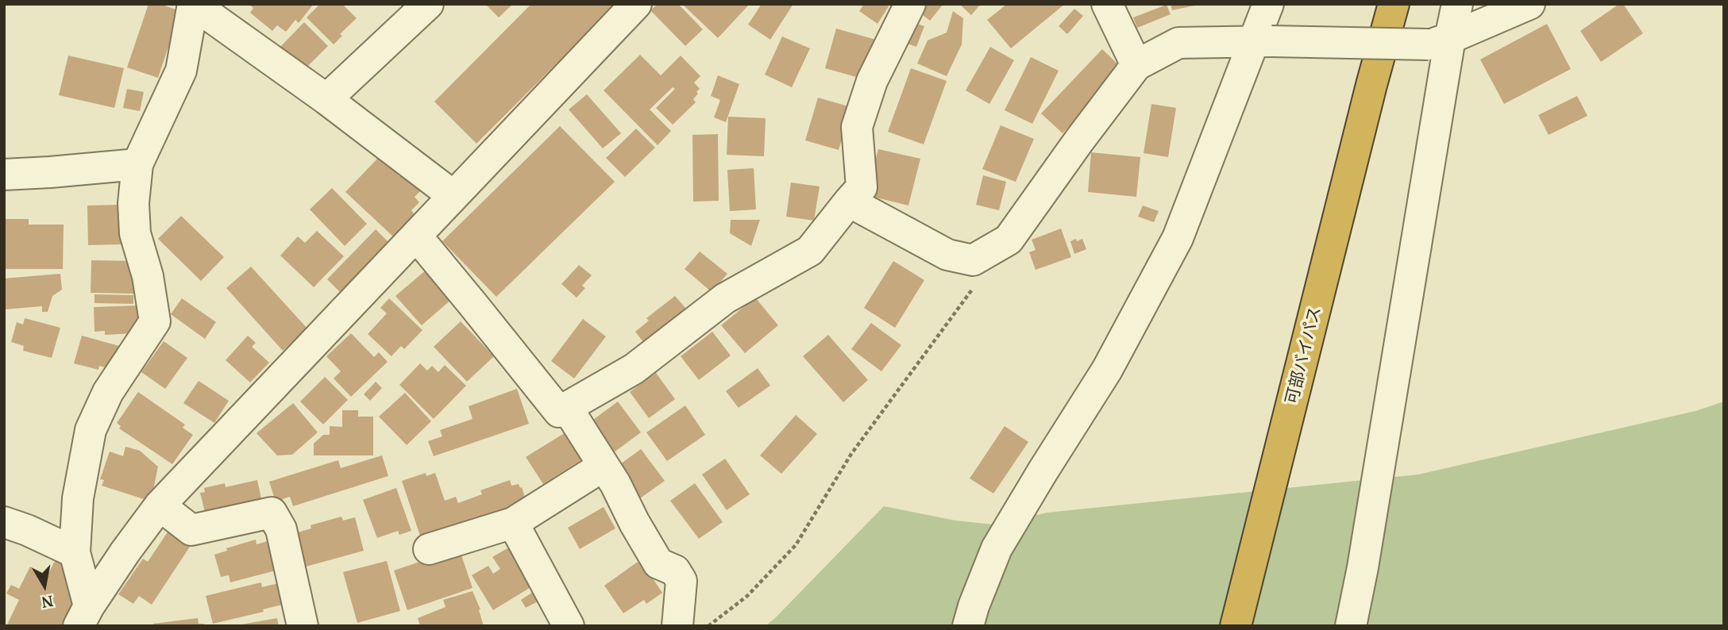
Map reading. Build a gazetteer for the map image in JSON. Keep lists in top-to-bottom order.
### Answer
{
  "streets": {
    "highway": ["可部バイパス"]
  },
  "north": "bottom"
}
